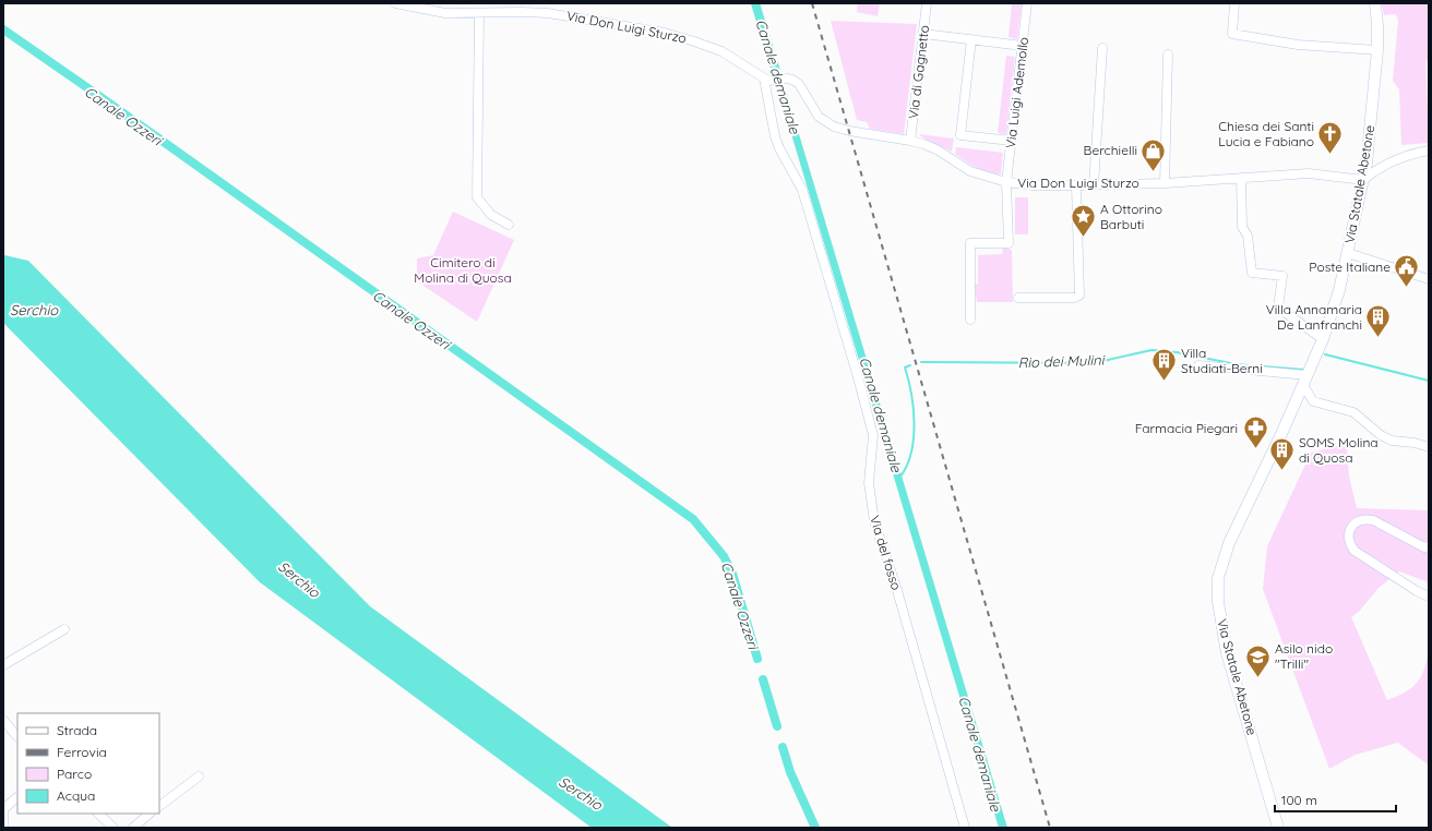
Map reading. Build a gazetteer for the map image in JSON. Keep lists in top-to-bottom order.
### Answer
{
  "streets": {
    "main road": ["Via Statale Abetone"],
    "street": [
      "Via Don Luigi Sturzo",
      "Via di Gagnetto",
      "Via Luigi Ademollo",
      "Via del fosso"
    ]
  },
  "crossings": [
    ["Via Don Luigi Sturzo", "Via di Gagnetto"],
    ["Via Don Luigi Sturzo", "Via Luigi Ademollo"],
    ["Via Don Luigi Sturzo", "Via Statale Abetone"],
    ["Via Don Luigi Sturzo", "Via del fosso"]
  ],
  "water": [
    "Canale demaniale",
    "Canale Ozzeri",
    "Serchio",
    "Rio dei Mulini"
  ],
  "parks": ["Cimitero di Molina di Quosa"],
  "places": {
    "church": ["Chiesa dei Santi Lucia e Fabiano"],
    "shop": ["Berchielli"],
    "place": ["A Ottorino Barbuti"],
    "public building": ["Poste Italiane"],
    "building": ["Villa Annamaria De Lanfranchi", "Villa Studiati-Berni", "SOMS Molina di Quosa"],
    "pharmacy": ["Farmacia Piegari"],
    "school or university": ["Asilo nido \"Trilli\""]
  },
  "legend": [
    "Strada",
    "Ferrovia",
    "Parco",
    "Acqua"
  ],
  "scale_bar": "100 m"
}
